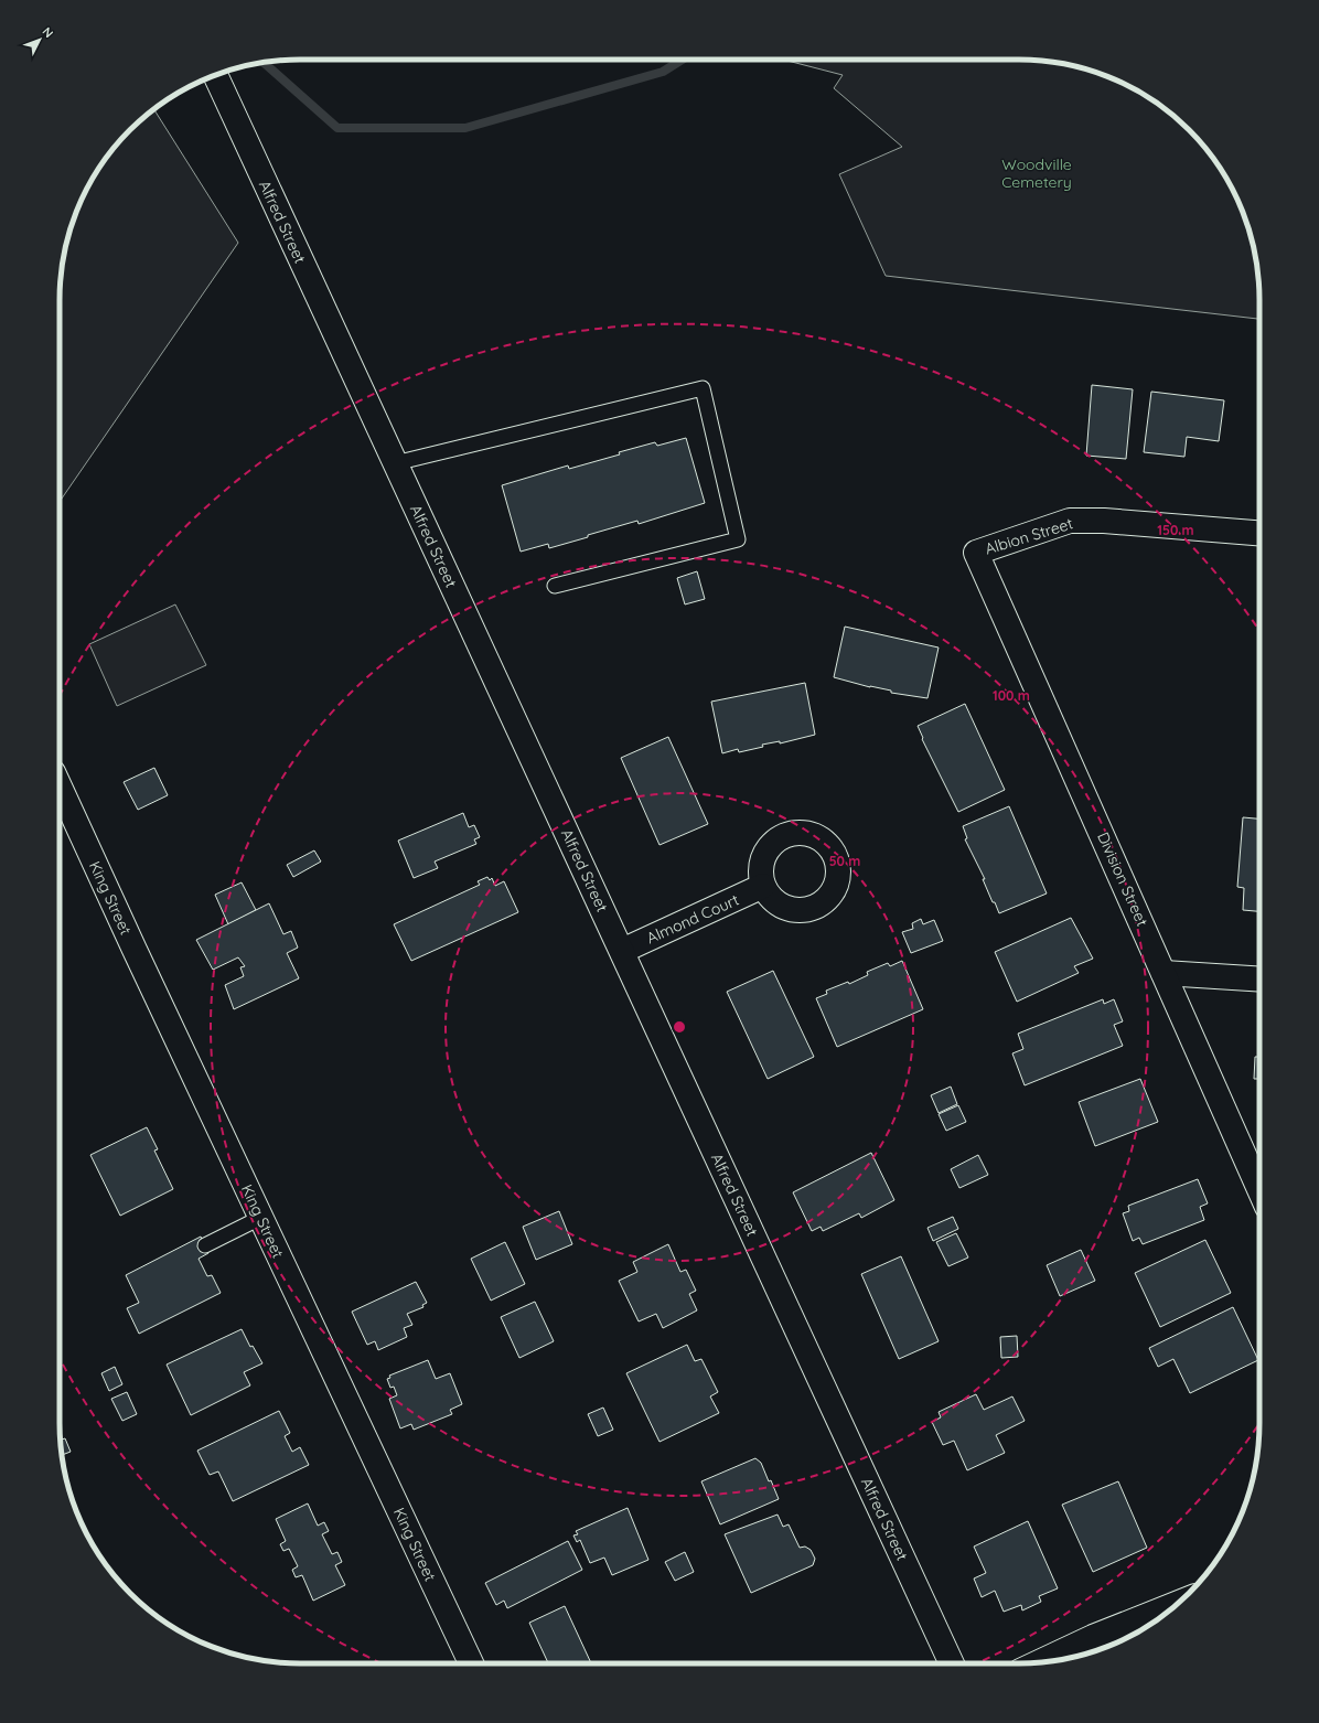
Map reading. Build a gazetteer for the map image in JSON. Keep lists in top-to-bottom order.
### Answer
{
  "streets": {
    "street": [
      "Alfred Street",
      "Albion Street",
      "Division Street",
      "King Street",
      "Almond Court"
    ]
  },
  "crossings": [
    ["Alfred Street", "Almond Court"],
    ["Albion Street", "Division Street"]
  ],
  "parks": ["Woodville Cemetery"],
  "north": "top right",
  "rings": ["150 m", "100 m", "50 m"]
}
